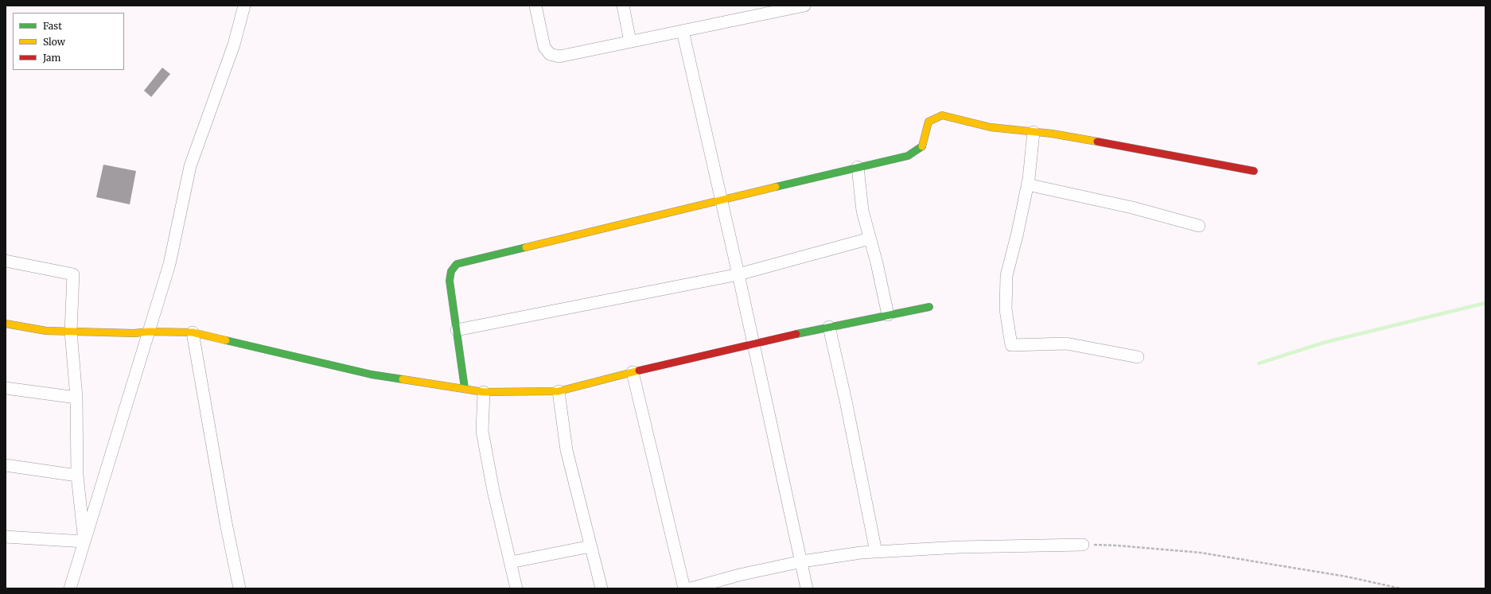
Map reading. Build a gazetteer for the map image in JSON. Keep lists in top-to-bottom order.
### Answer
{
  "legend": ["Fast", "Slow", "Jam"]
}
